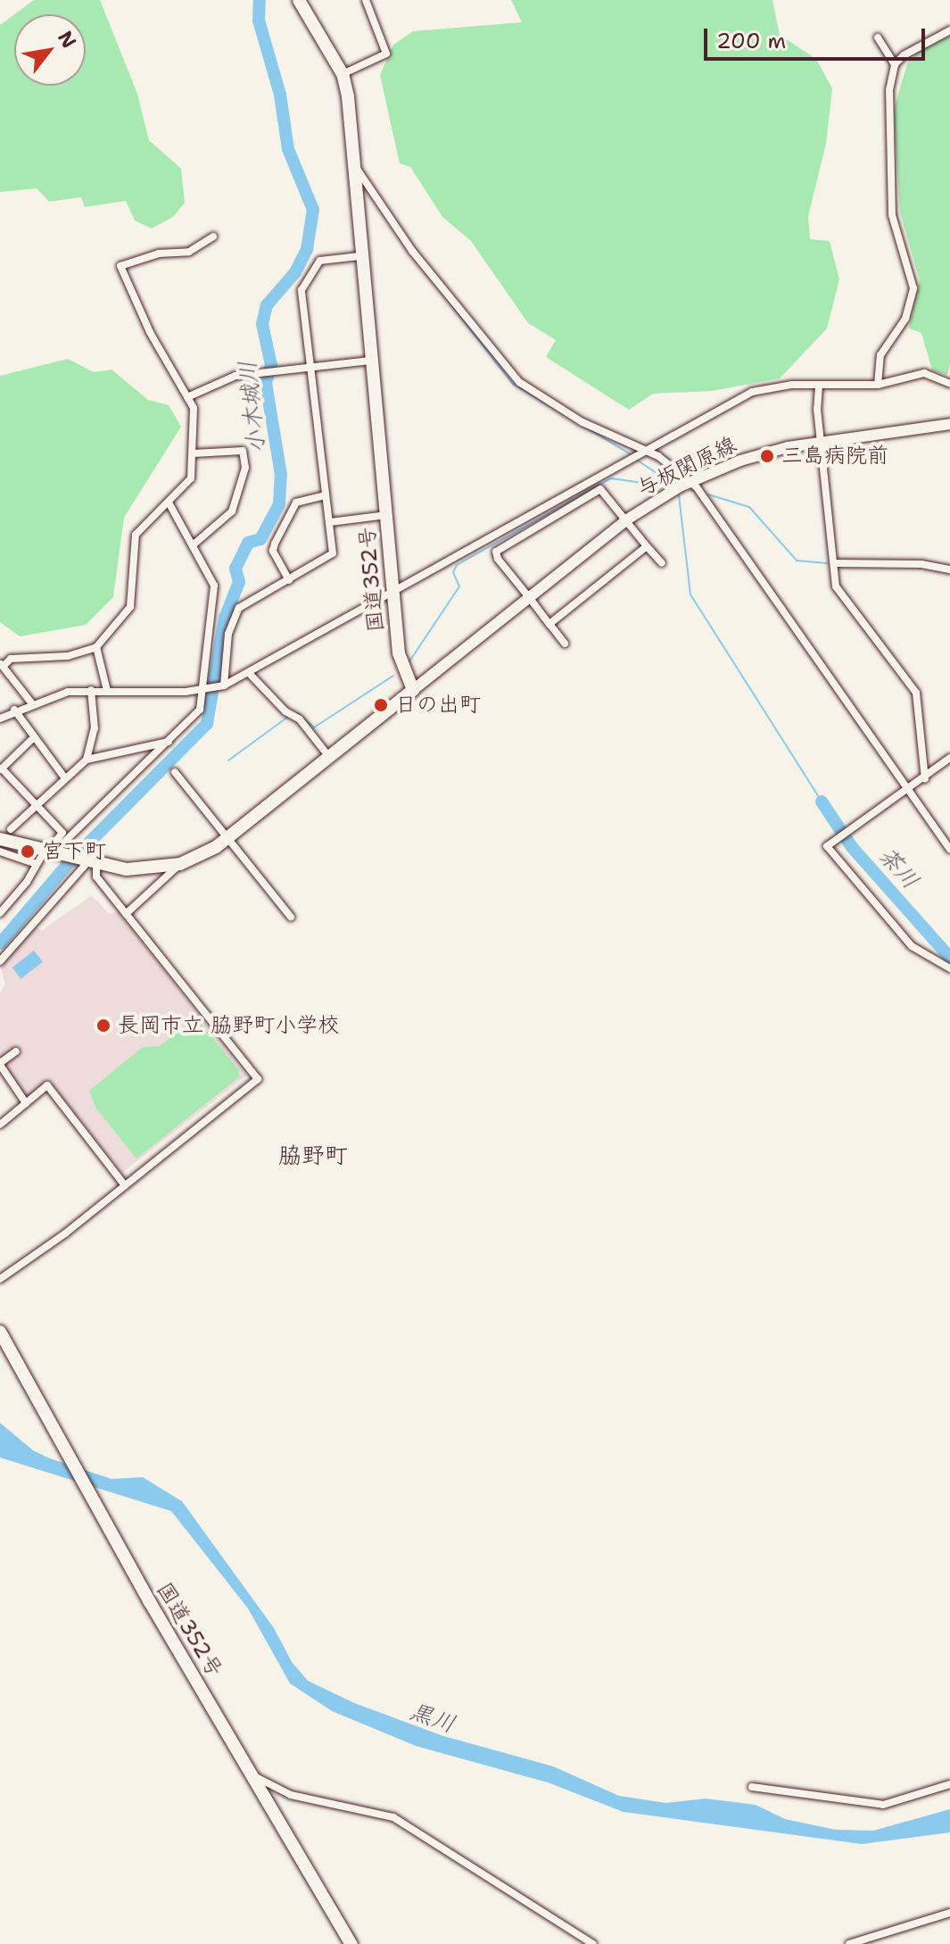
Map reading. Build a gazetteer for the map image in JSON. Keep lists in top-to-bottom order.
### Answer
{
  "streets": {
    "highway": ["国道352号"],
    "main road": ["与板関原線"]
  },
  "crossings": [
    ["与板関原線", "国道352号"]
  ],
  "districts": ["脇野町"],
  "water": ["小木城川", "茶川", "黒川"],
  "places": [
    "三島病院前",
    "日の出町",
    "宮下町",
    "長岡市立 脇野町小学校"
  ],
  "scale_bar": "200 m",
  "north": "top right"
}
